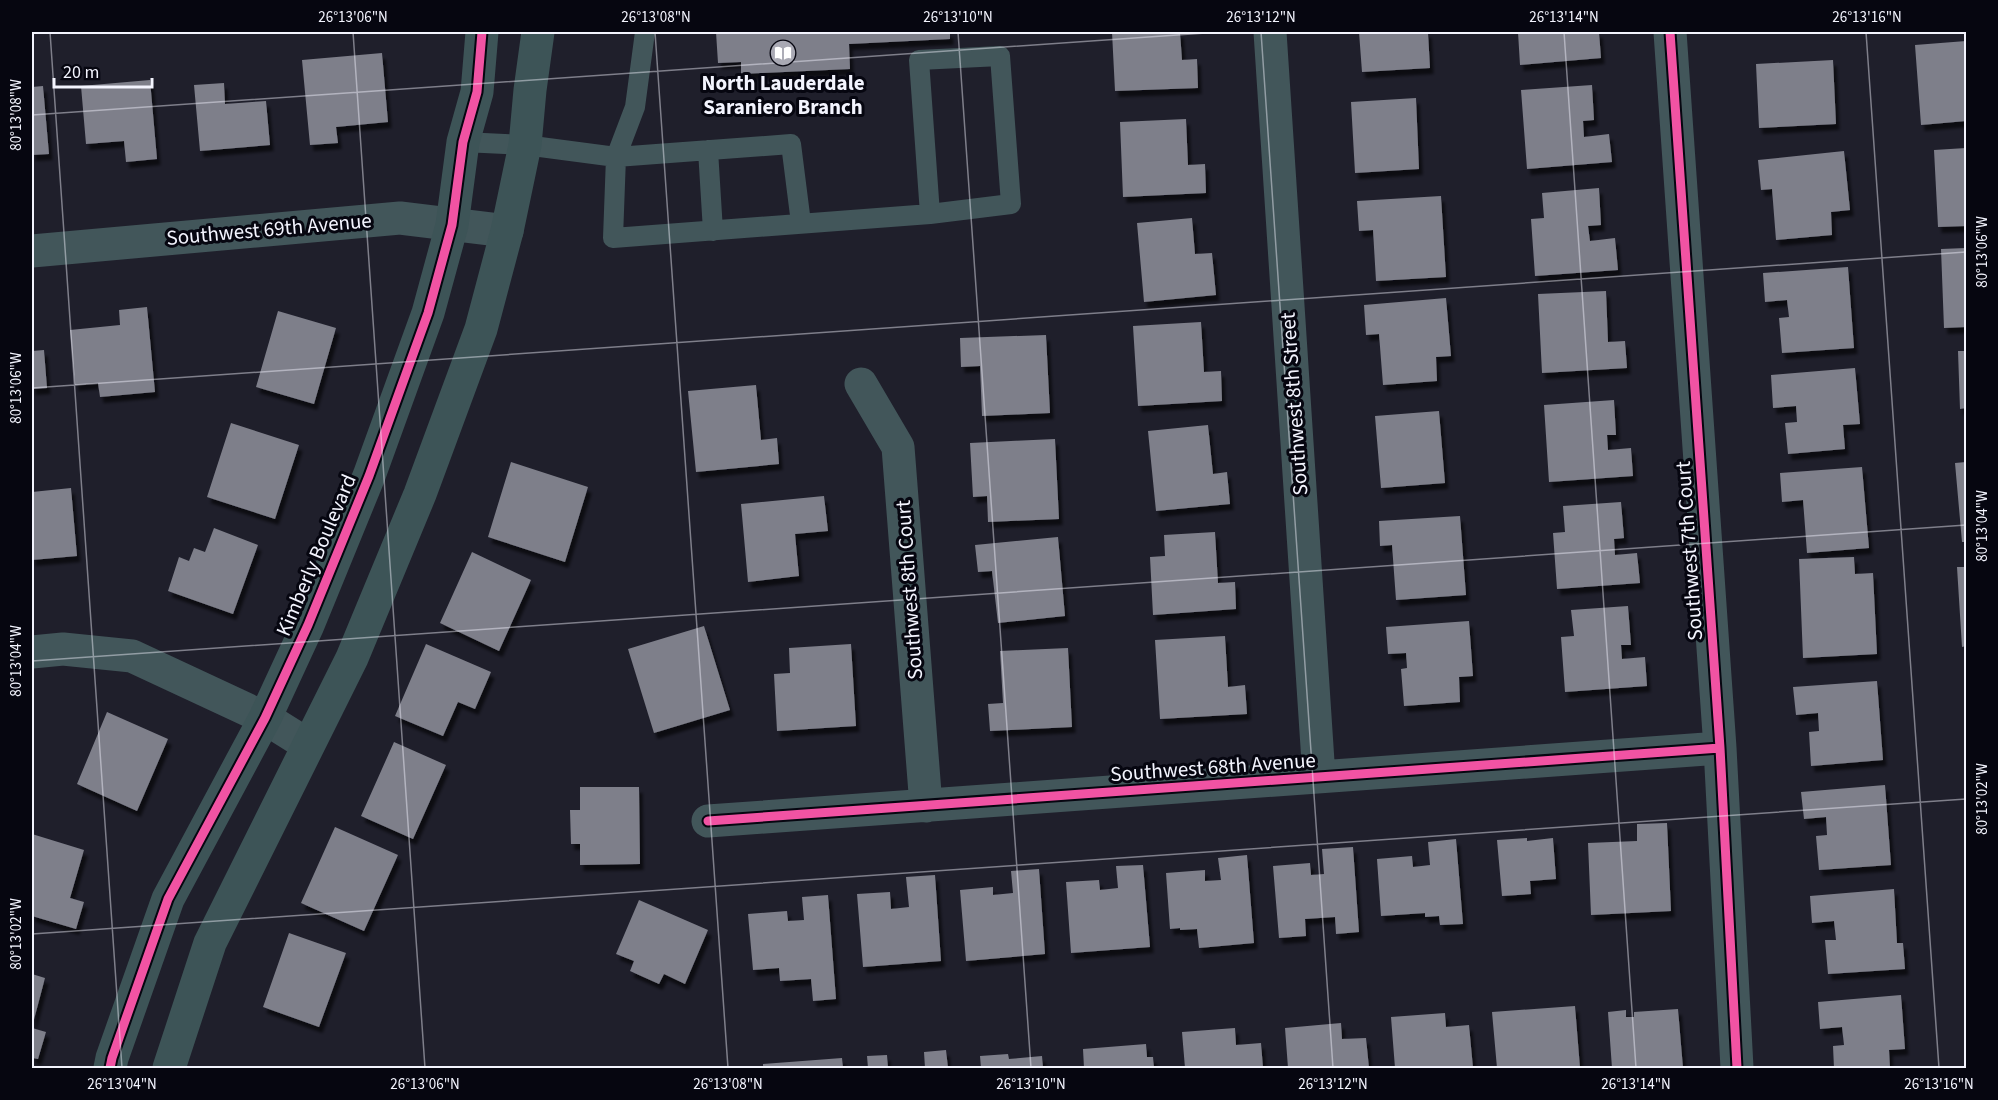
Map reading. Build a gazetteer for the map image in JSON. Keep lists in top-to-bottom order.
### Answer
{
  "streets": {
    "street": [
      "Southwest 69th Avenue",
      "Southwest 8th Street",
      "Southwest 7th Court",
      "Kimberly Boulevard",
      "Southwest 8th Court",
      "Southwest 68th Avenue"
    ]
  },
  "crossings": [
    ["Southwest 69th Avenue", "Kimberly Boulevard"],
    ["Southwest 8th Street", "Southwest 68th Avenue"],
    ["Southwest 7th Court", "Southwest 68th Avenue"],
    ["Southwest 8th Court", "Southwest 68th Avenue"]
  ],
  "places": {
    "library": ["North Lauderdale Saraniero Branch"]
  },
  "scale_bar": "20 m",
  "coordinates": [
    "26°13'06\"N",
    "26°13'08\"N",
    "26°13'10\"N",
    "26°13'12\"N",
    "26°13'14\"N",
    "26°13'16\"N",
    "80°13'08\"W",
    "80°13'06\"W",
    "80°13'04\"W",
    "80°13'02\"W",
    "26°13'04\"N"
  ]
}
